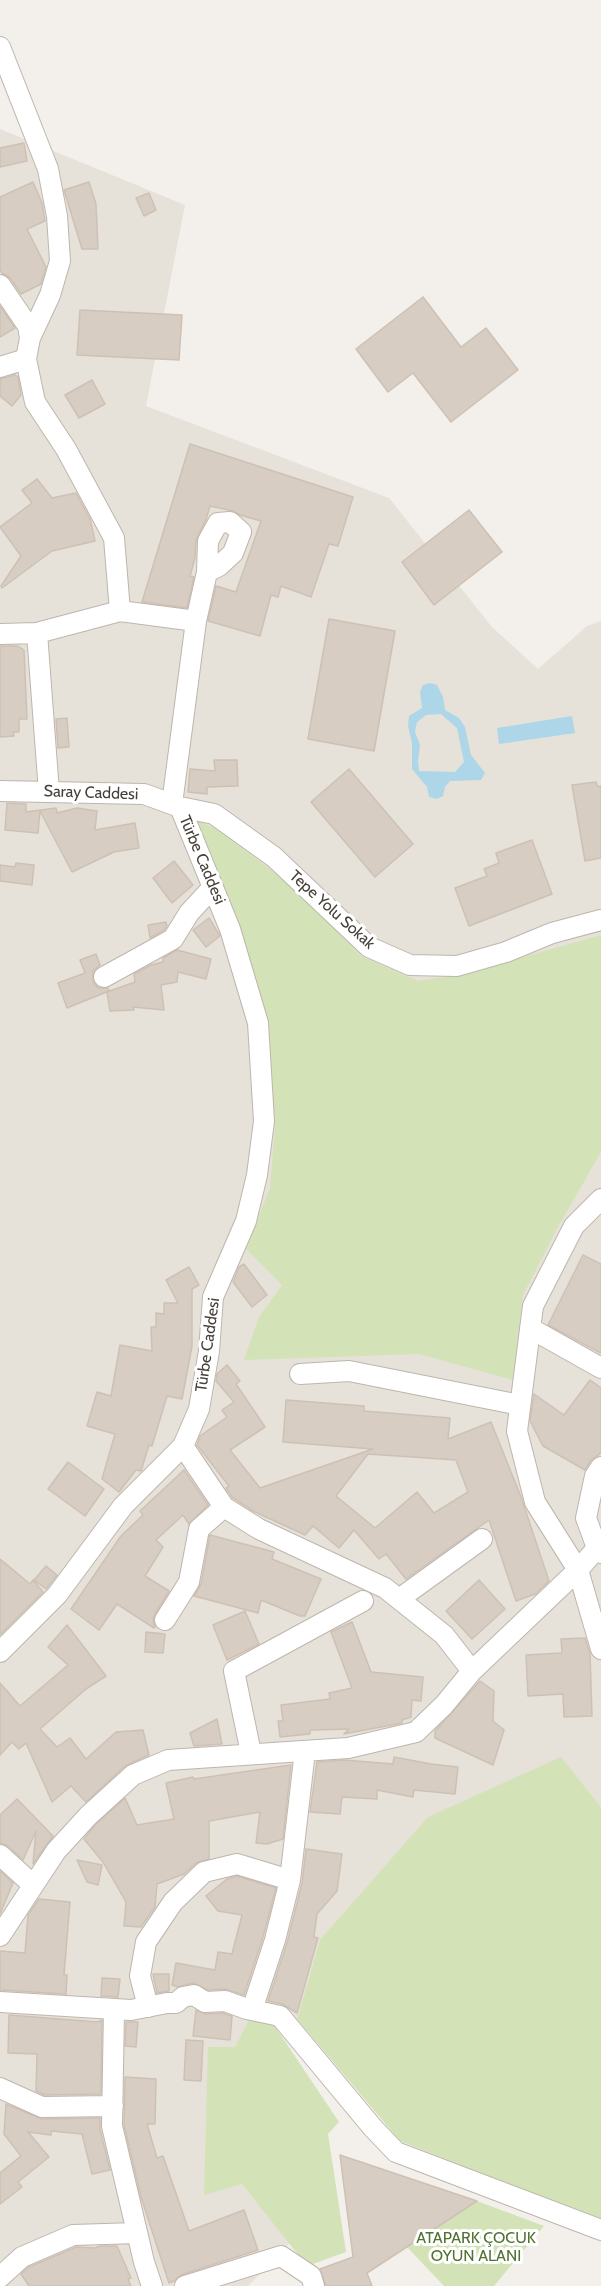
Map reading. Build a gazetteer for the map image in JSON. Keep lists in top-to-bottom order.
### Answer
{
  "streets": {
    "street": ["Saray Caddesi", "Türbe Caddesi", "Tepe Yolu Sokak"]
  },
  "crossings": [
    ["Saray Caddesi", "Türbe Caddesi"],
    ["Saray Caddesi", "Tepe Yolu Sokak"],
    ["Türbe Caddesi", "Tepe Yolu Sokak"]
  ],
  "parks": ["ATAPARK ÇOCUK OYUN ALANI"]
}
